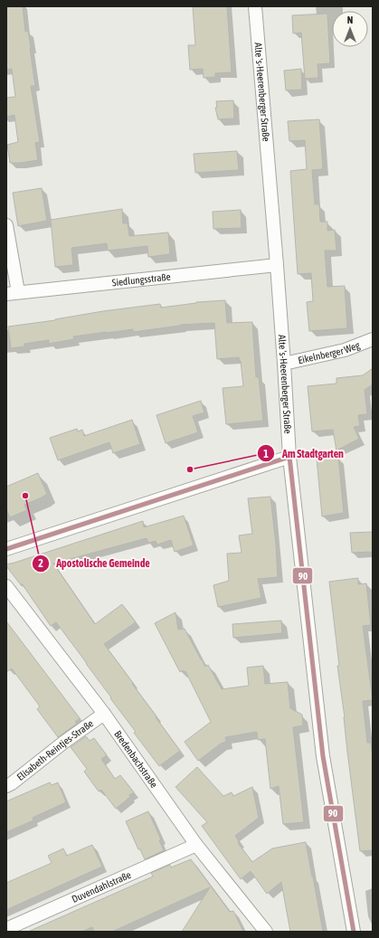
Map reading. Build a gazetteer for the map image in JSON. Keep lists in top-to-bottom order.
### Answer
{
  "streets": {
    "street": [
      "Alte 's-Heerenberger Straße",
      "Siedlungsstraße",
      "Eikelnberger Weg",
      "Elisabeth-Reintjes-Straße",
      "Bredenbachstraße",
      "Duvendahlstraße"
    ]
  },
  "crossings": [
    ["Alte 's-Heerenberger Straße", "Siedlungsstraße"],
    ["Alte 's-Heerenberger Straße", "Eikelnberger Weg"],
    ["Elisabeth-Reintjes-Straße", "Bredenbachstraße"],
    ["Bredenbachstraße", "Duvendahlstraße"]
  ],
  "places": ["Am Stadtgarten", "Apostolische Gemeinde"],
  "lines": ["transit line 90"],
  "north": "top"
}
